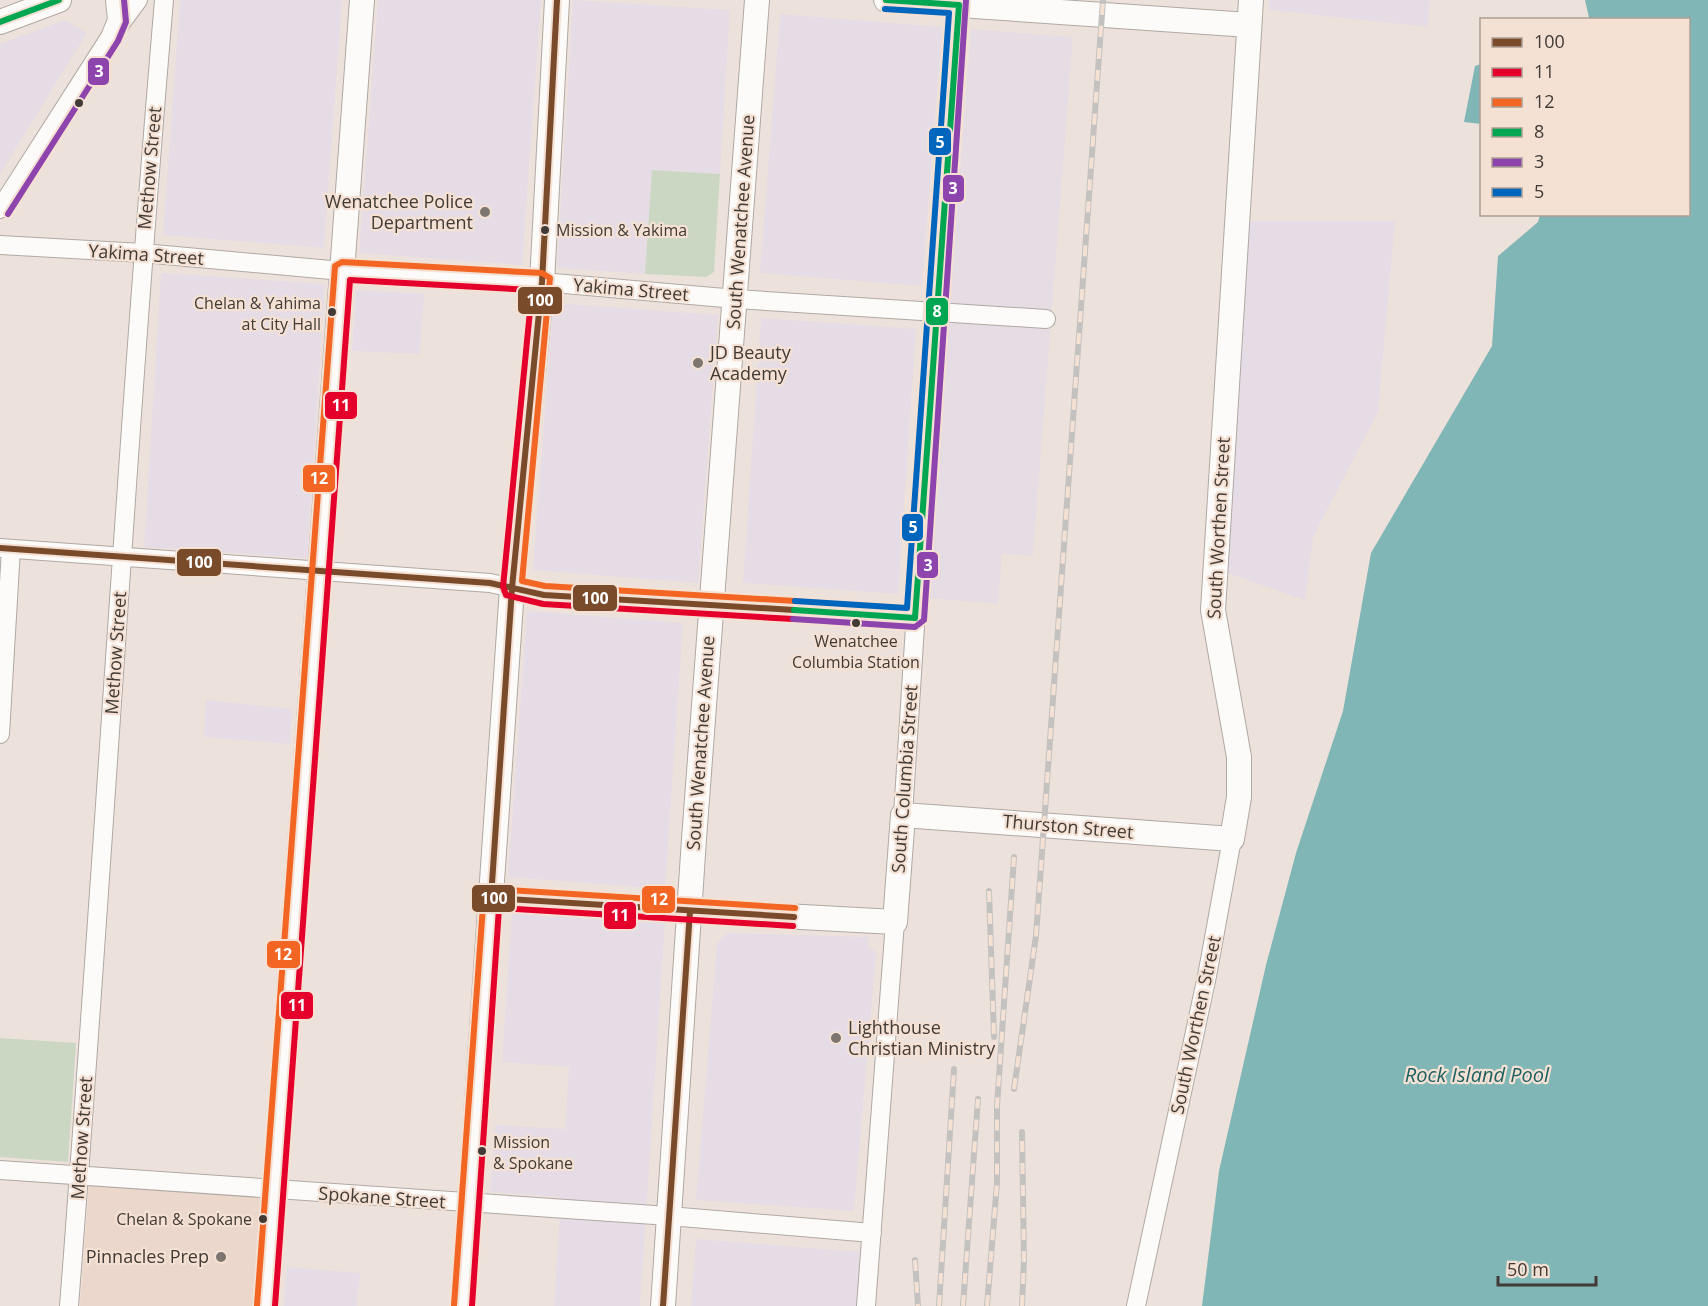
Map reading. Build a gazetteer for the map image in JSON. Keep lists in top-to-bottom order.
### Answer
{
  "streets": {
    "main road": [
      "South Wenatchee Avenue",
      "South Worthen Street",
      "South Columbia Street",
      "Thurston Street"
    ],
    "street": ["Methow Street", "Yakima Street", "Spokane Street"]
  },
  "crossings": [
    ["Methow Street", "Yakima Street"],
    ["Methow Street", "Spokane Street"],
    ["South Wenatchee Avenue", "Yakima Street"],
    ["South Wenatchee Avenue", "Spokane Street"],
    ["Yakima Street", "South Columbia Street"],
    ["South Worthen Street", "Thurston Street"],
    ["South Columbia Street", "Thurston Street"],
    ["South Columbia Street", "Spokane Street"]
  ],
  "water": ["Rock Island Pool"],
  "places": [
    "Wenatchee Police Department",
    "Mission & Yakima",
    "Chelan & Yahima at City Hall",
    "JD Beauty Academy",
    "Wenatchee Columbia Station",
    "Lighthouse Christian Ministry",
    "Mission & Spokane",
    "Chelan & Spokane",
    "Pinnacles Prep"
  ],
  "lines": [
    "transit line 100",
    "transit line 8",
    "transit line 3",
    "transit line 5",
    "transit line 12",
    "transit line 11"
  ],
  "legend": [
    "100",
    "11",
    "12",
    "8",
    "3",
    "5"
  ],
  "scale_bar": "50 m"
}
